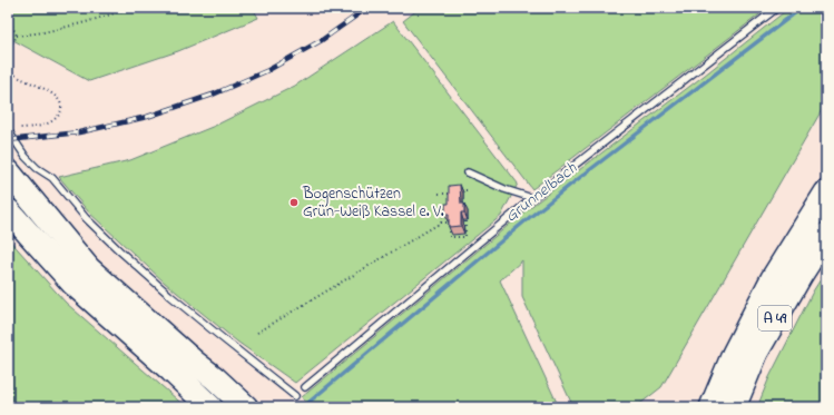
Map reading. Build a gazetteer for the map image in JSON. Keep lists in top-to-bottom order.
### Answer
{
  "streets": {
    "highway": ["A 49"]
  },
  "water": ["Grunnelbach"],
  "places": ["Bogenschützen Grün-Weiß Kassel e. V."]
}
